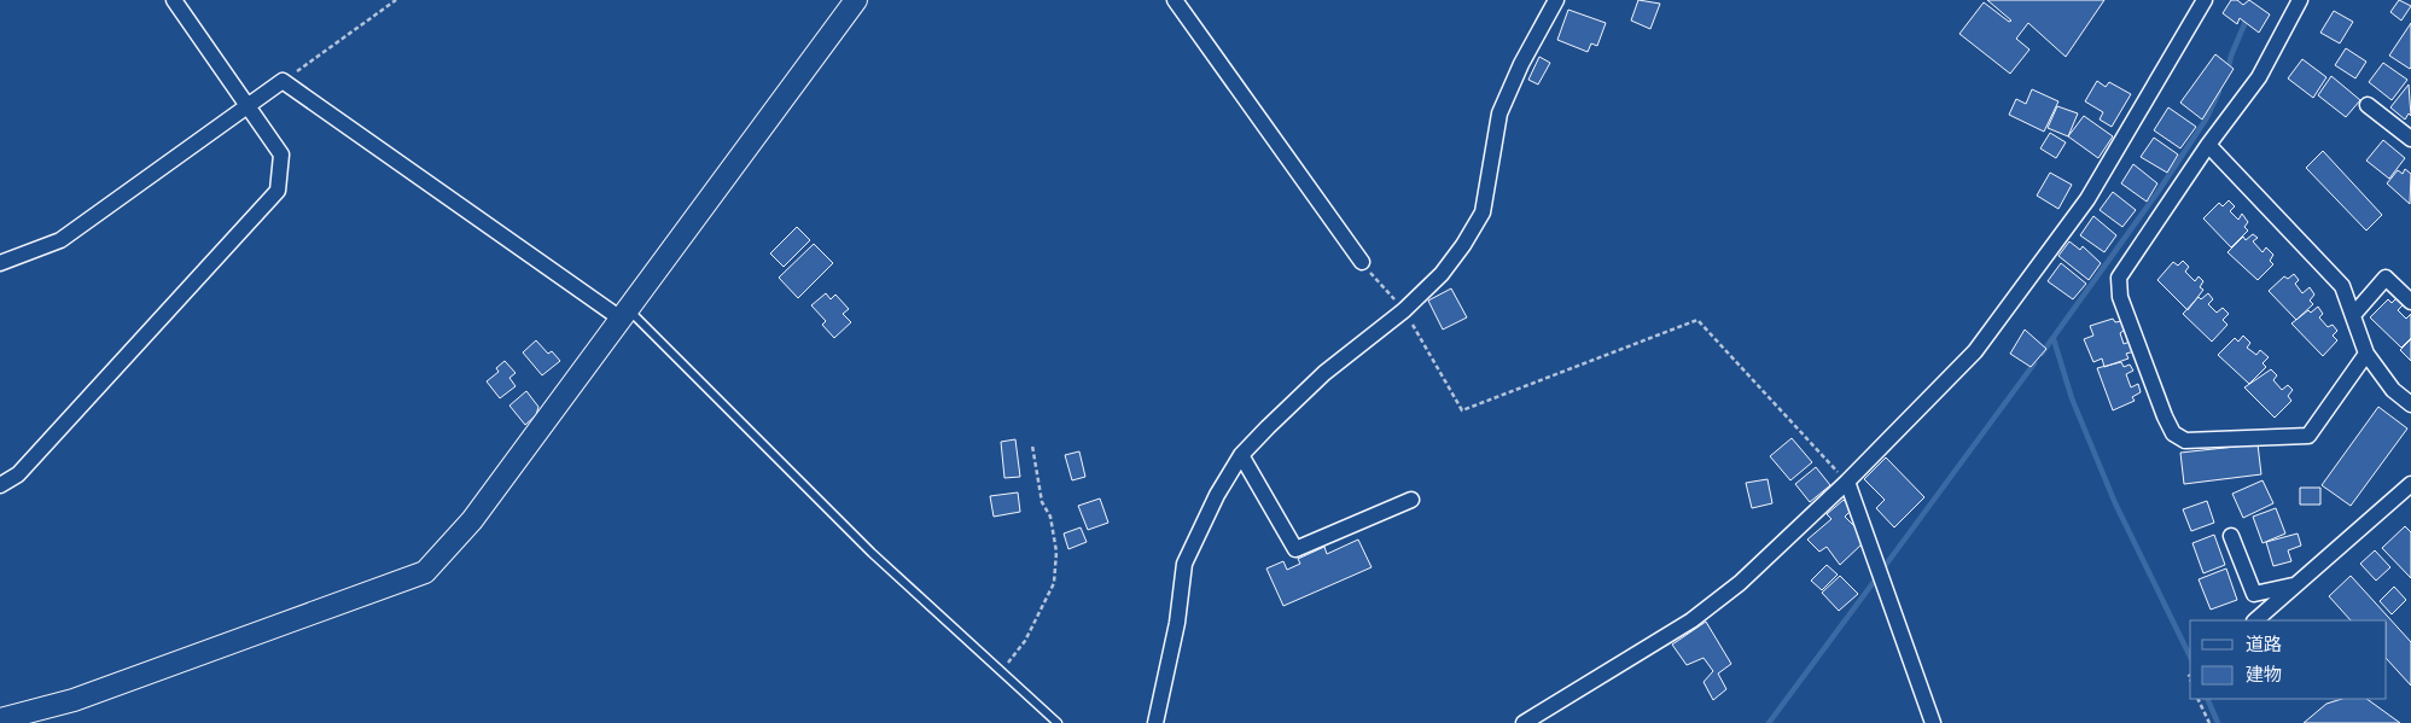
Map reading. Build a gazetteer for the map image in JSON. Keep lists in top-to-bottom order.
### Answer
{
  "legend": ["道路", "建物"]
}
